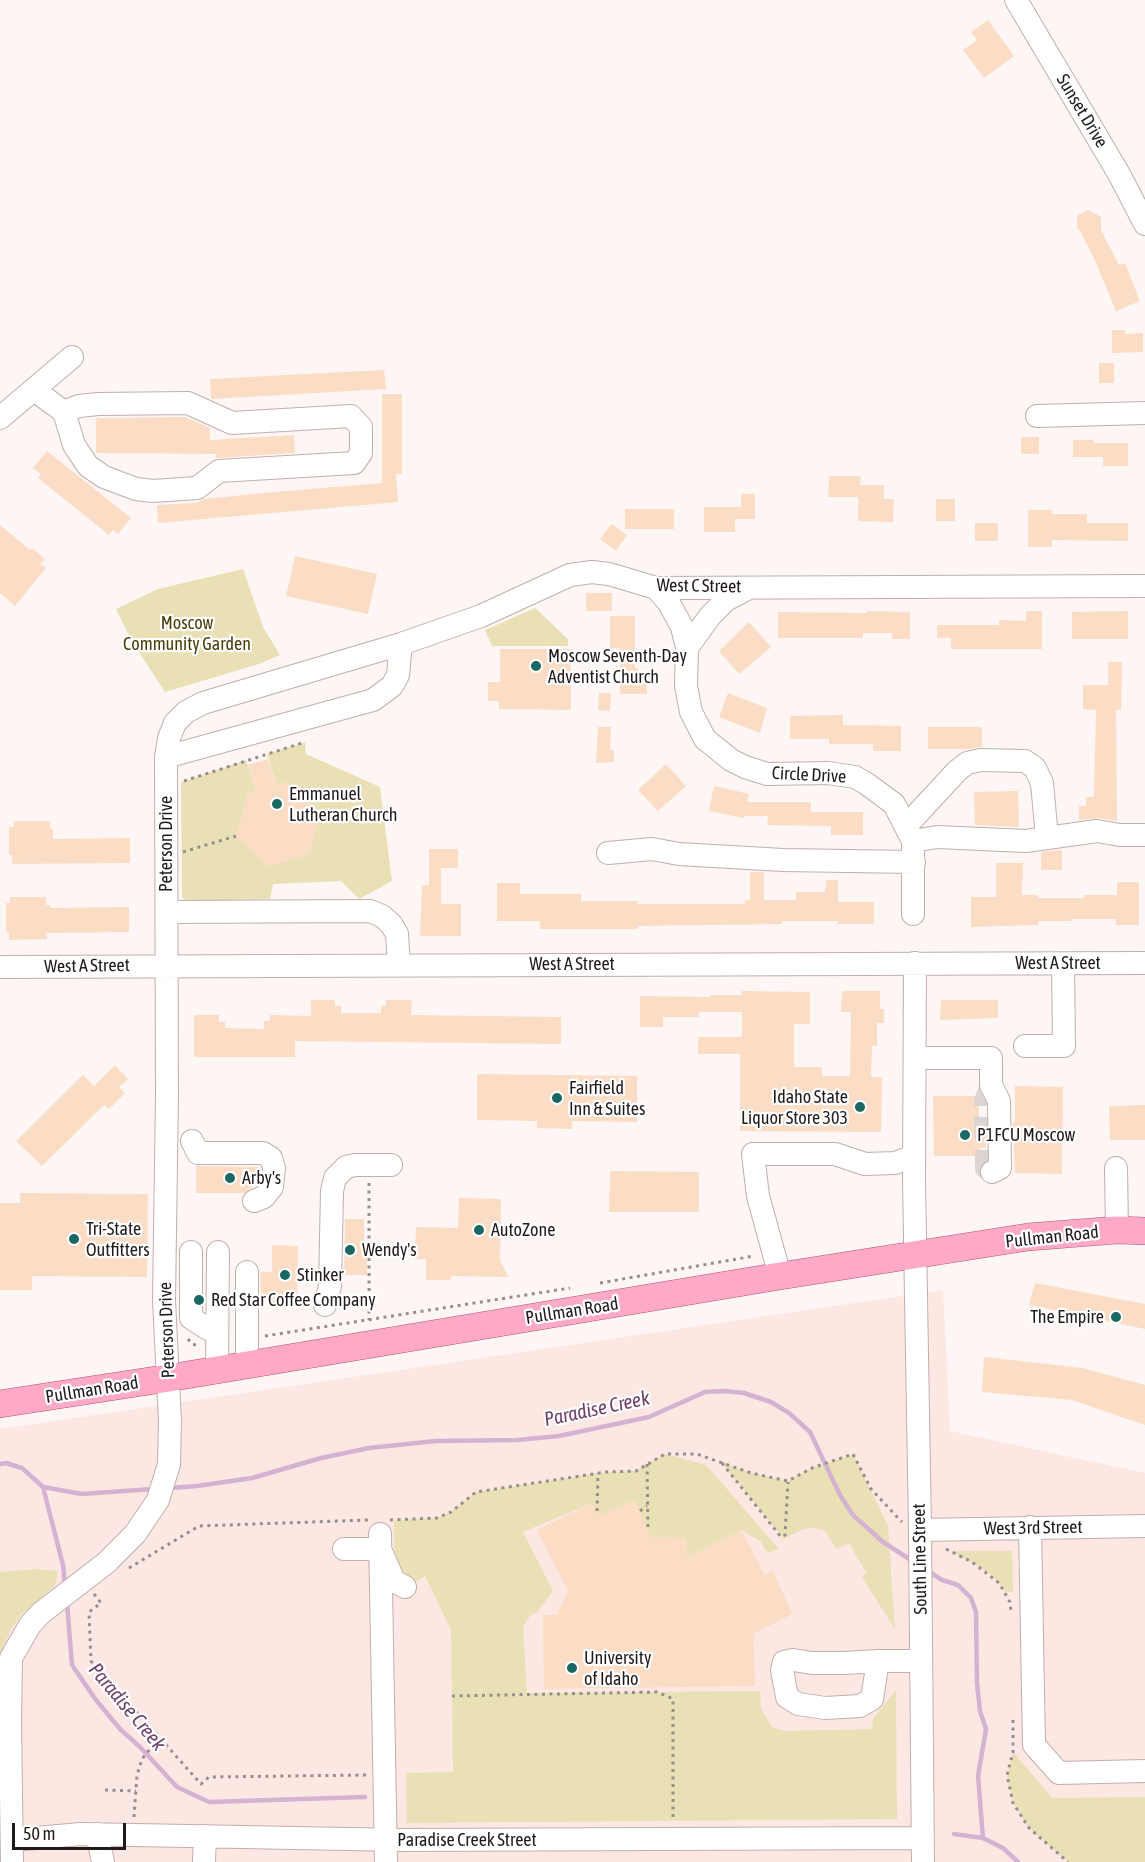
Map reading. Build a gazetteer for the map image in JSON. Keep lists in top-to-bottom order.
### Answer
{
  "streets": {
    "main road": ["Pullman Road"],
    "street": [
      "Sunset Drive",
      "West C Street",
      "Circle Drive",
      "Peterson Drive",
      "West A Street",
      "West 3rd Street",
      "South Line Street",
      "Paradise Creek Street"
    ]
  },
  "crossings": [
    ["West C Street", "Circle Drive"],
    ["West C Street", "Peterson Drive"],
    ["Peterson Drive", "West A Street"],
    ["Peterson Drive", "Pullman Road"],
    ["Peterson Drive", "Paradise Creek Street"],
    ["Pullman Road", "South Line Street"],
    ["West 3rd Street", "South Line Street"],
    ["South Line Street", "Paradise Creek Street"]
  ],
  "water": ["Paradise Creek"],
  "parks": ["Moscow Community Garden"],
  "places": [
    "Moscow Seventh-Day Adventist Church",
    "Emmanuel Lutheran Church",
    "Fairfield Inn & Suites",
    "Idaho State Liquor Store 303",
    "P1FCU Moscow",
    "Arby's",
    "AutoZone",
    "Tri-State Outfitters",
    "Wendy's",
    "Stinker",
    "Red Star Coffee Company",
    "The Empire",
    "University of Idaho"
  ],
  "scale_bar": "50 m"
}
